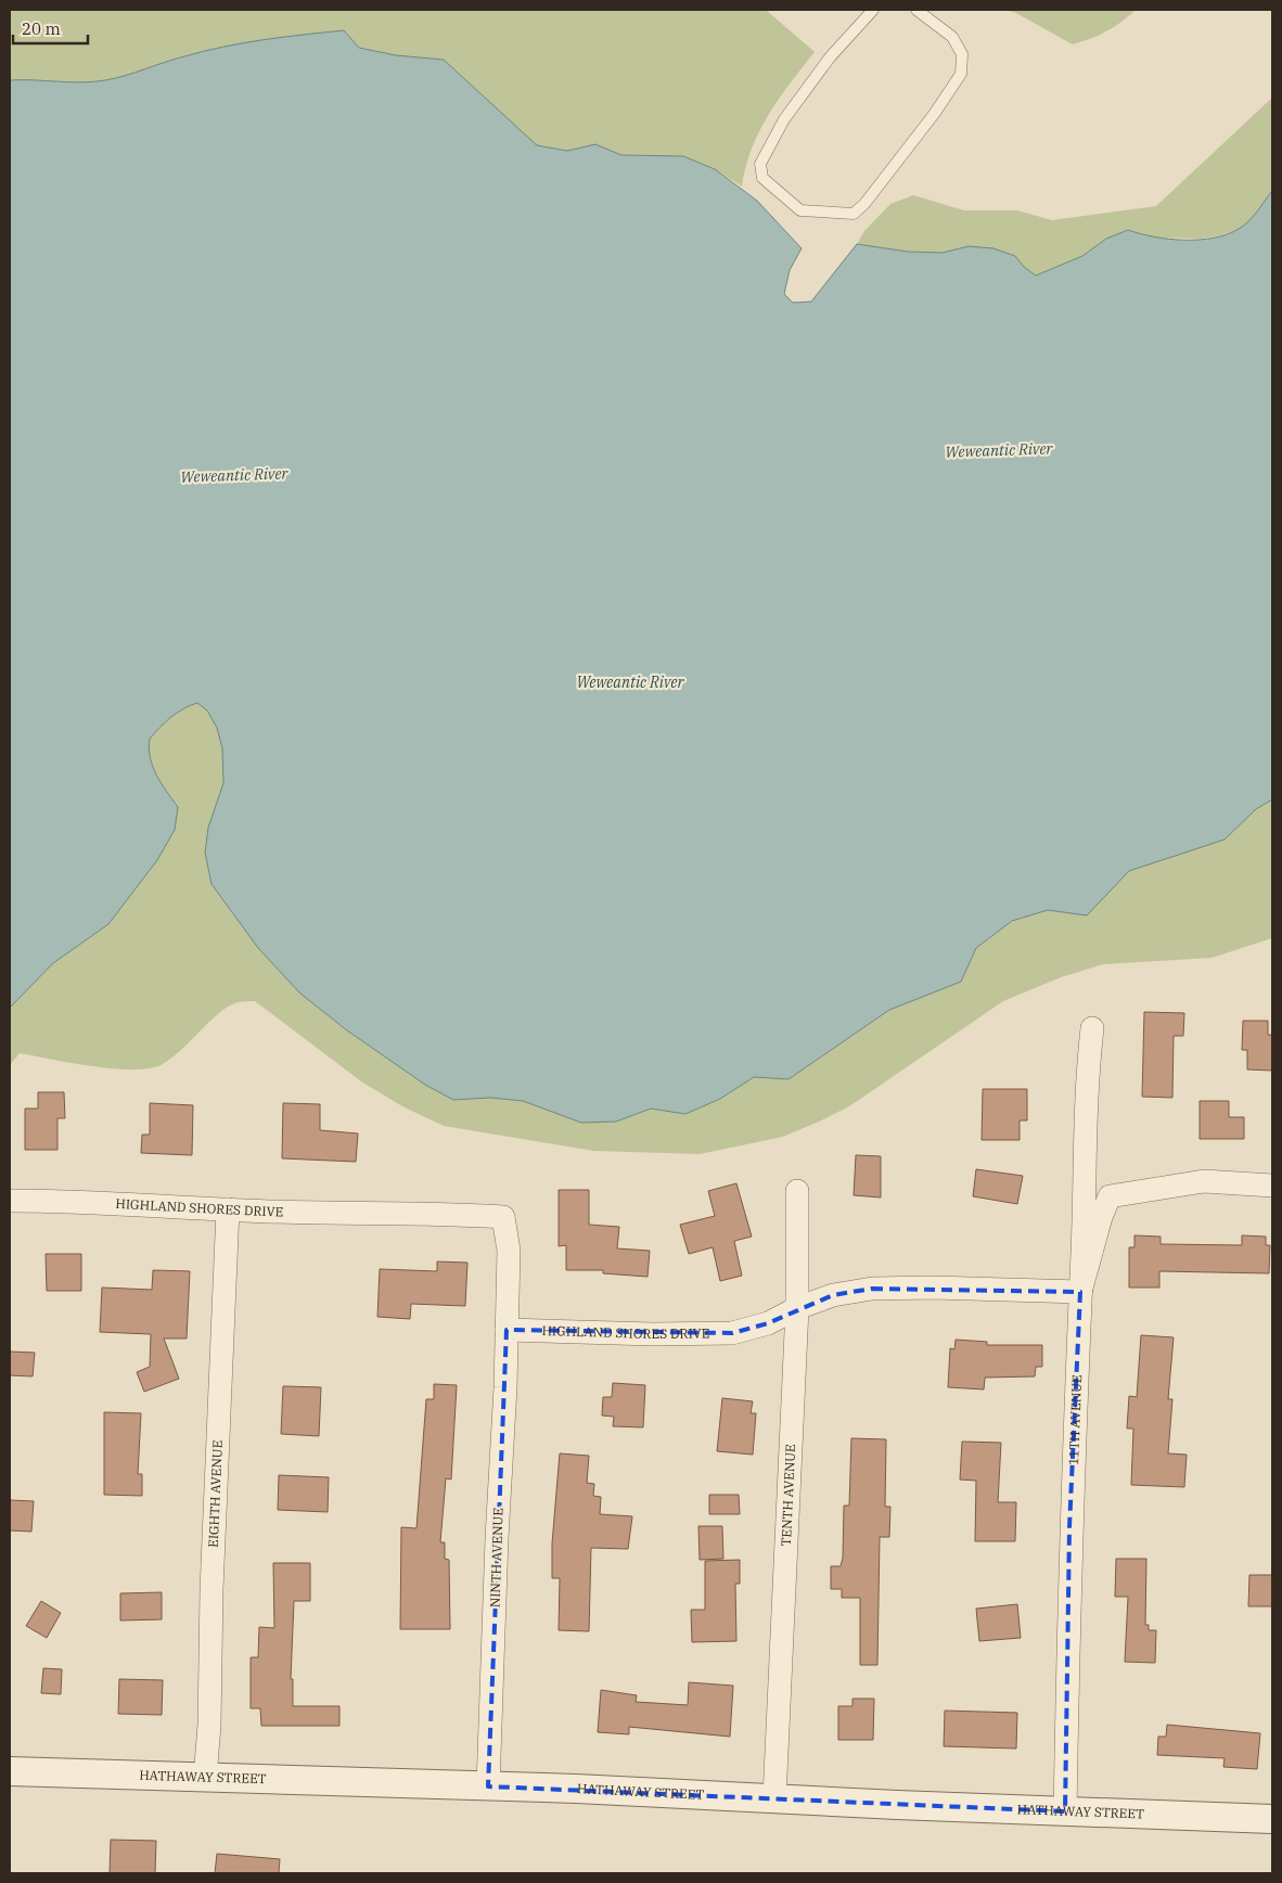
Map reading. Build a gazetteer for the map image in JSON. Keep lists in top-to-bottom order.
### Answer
{
  "streets": {
    "street": [
      "HIGHLAND SHORES DRIVE",
      "11TH AVENUE",
      "EIGHTH AVENUE",
      "TENTH AVENUE",
      "NINTH AVENUE",
      "HATHAWAY STREET"
    ]
  },
  "crossings": [
    ["HIGHLAND SHORES DRIVE", "11TH AVENUE"],
    ["HIGHLAND SHORES DRIVE", "EIGHTH AVENUE"],
    ["HIGHLAND SHORES DRIVE", "TENTH AVENUE"],
    ["HIGHLAND SHORES DRIVE", "NINTH AVENUE"],
    ["11TH AVENUE", "HATHAWAY STREET"],
    ["EIGHTH AVENUE", "HATHAWAY STREET"],
    ["TENTH AVENUE", "HATHAWAY STREET"],
    ["NINTH AVENUE", "HATHAWAY STREET"]
  ],
  "water": ["Weweantic River"],
  "scale_bar": "20 m"
}
